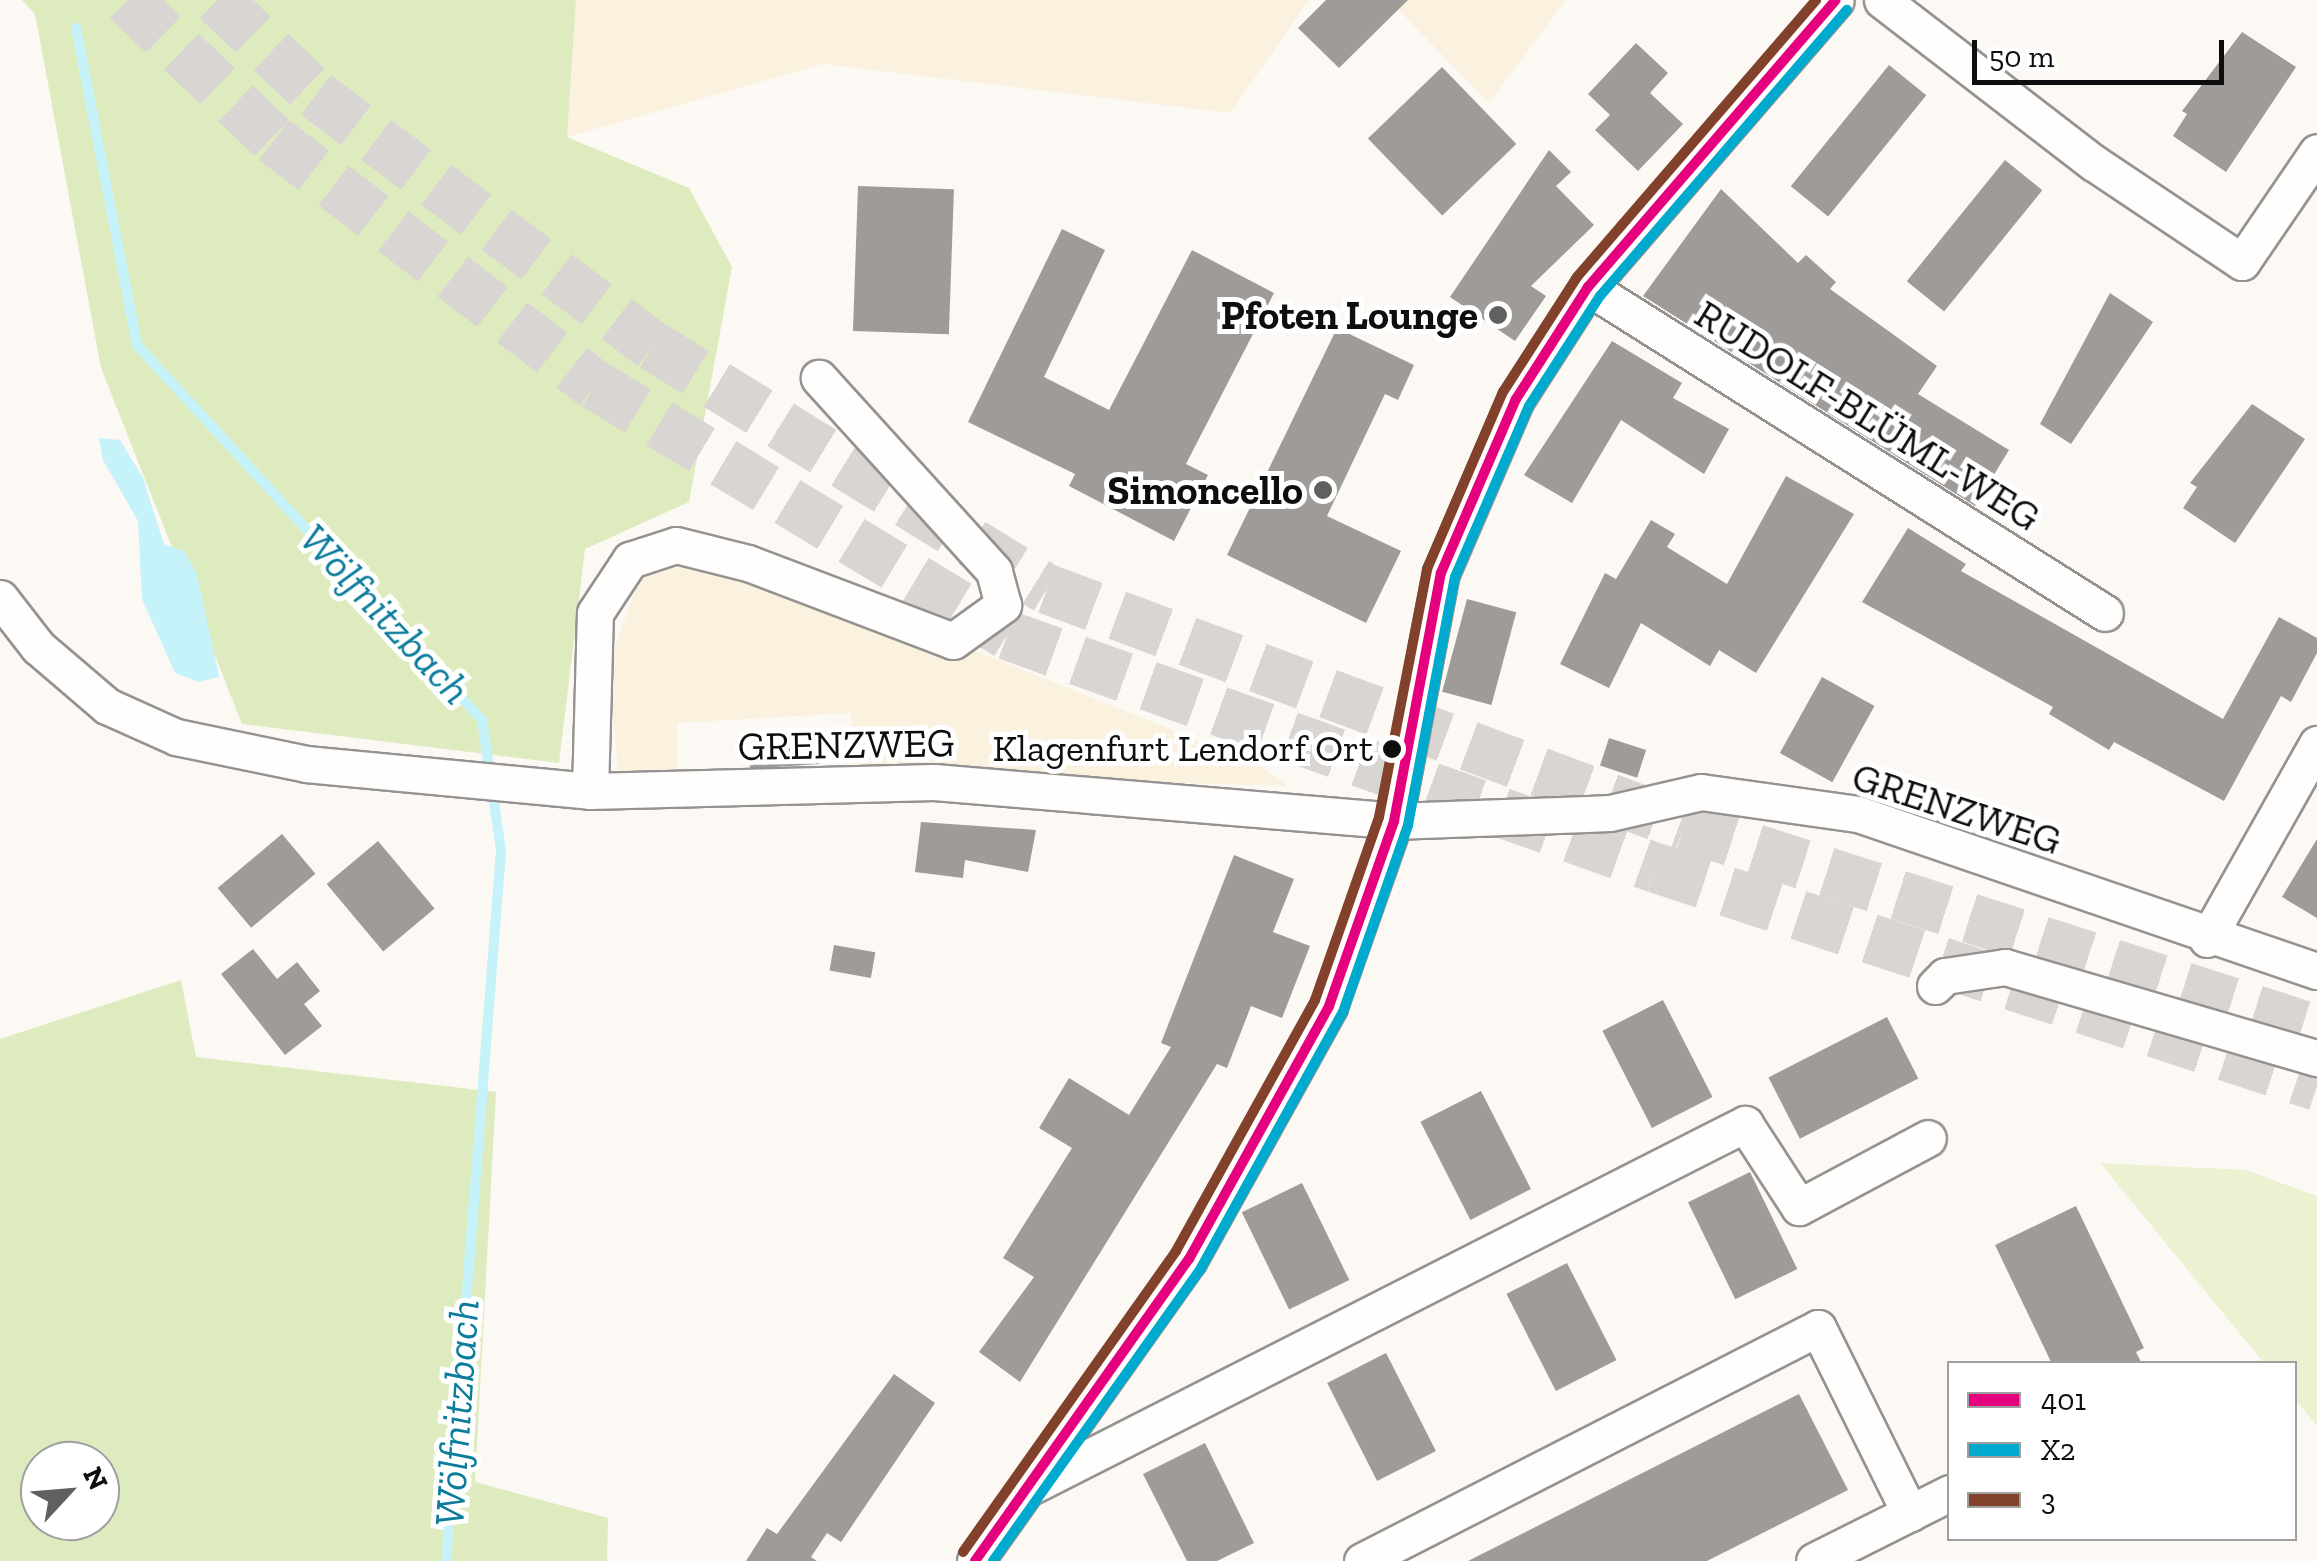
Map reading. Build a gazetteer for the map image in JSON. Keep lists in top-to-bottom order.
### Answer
{
  "streets": {
    "street": ["RUDOLF-BLÜML-WEG", "GRENZWEG"]
  },
  "water": ["Wölfnitzbach"],
  "places": ["Pfoten Lounge", "Simoncello", "Klagenfurt Lendorf Ort"],
  "lines": ["transit line 401", "transit line 3", "transit line X2"],
  "legend": ["401", "X2", "3"],
  "scale_bar": "50 m",
  "north": "top right"
}
